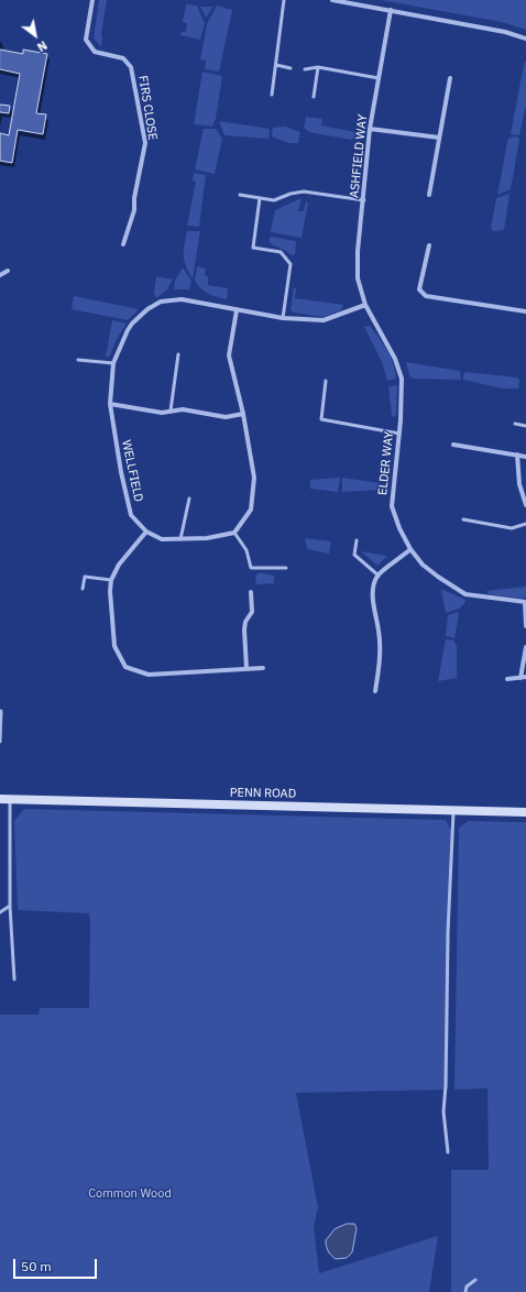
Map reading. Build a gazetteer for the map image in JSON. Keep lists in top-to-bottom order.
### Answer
{
  "streets": {
    "main road": ["PENN ROAD"],
    "street": [
      "FIRS CLOSE",
      "ASHFIELD WAY",
      "ELDER WAY",
      "WELLFIELD"
    ]
  },
  "crossings": [
    ["ASHFIELD WAY", "ELDER WAY"],
    ["ASHFIELD WAY", "WELLFIELD"],
    ["ELDER WAY", "WELLFIELD"]
  ],
  "parks": ["Common Wood"],
  "scale_bar": "50 m",
  "north": "bottom right"
}
